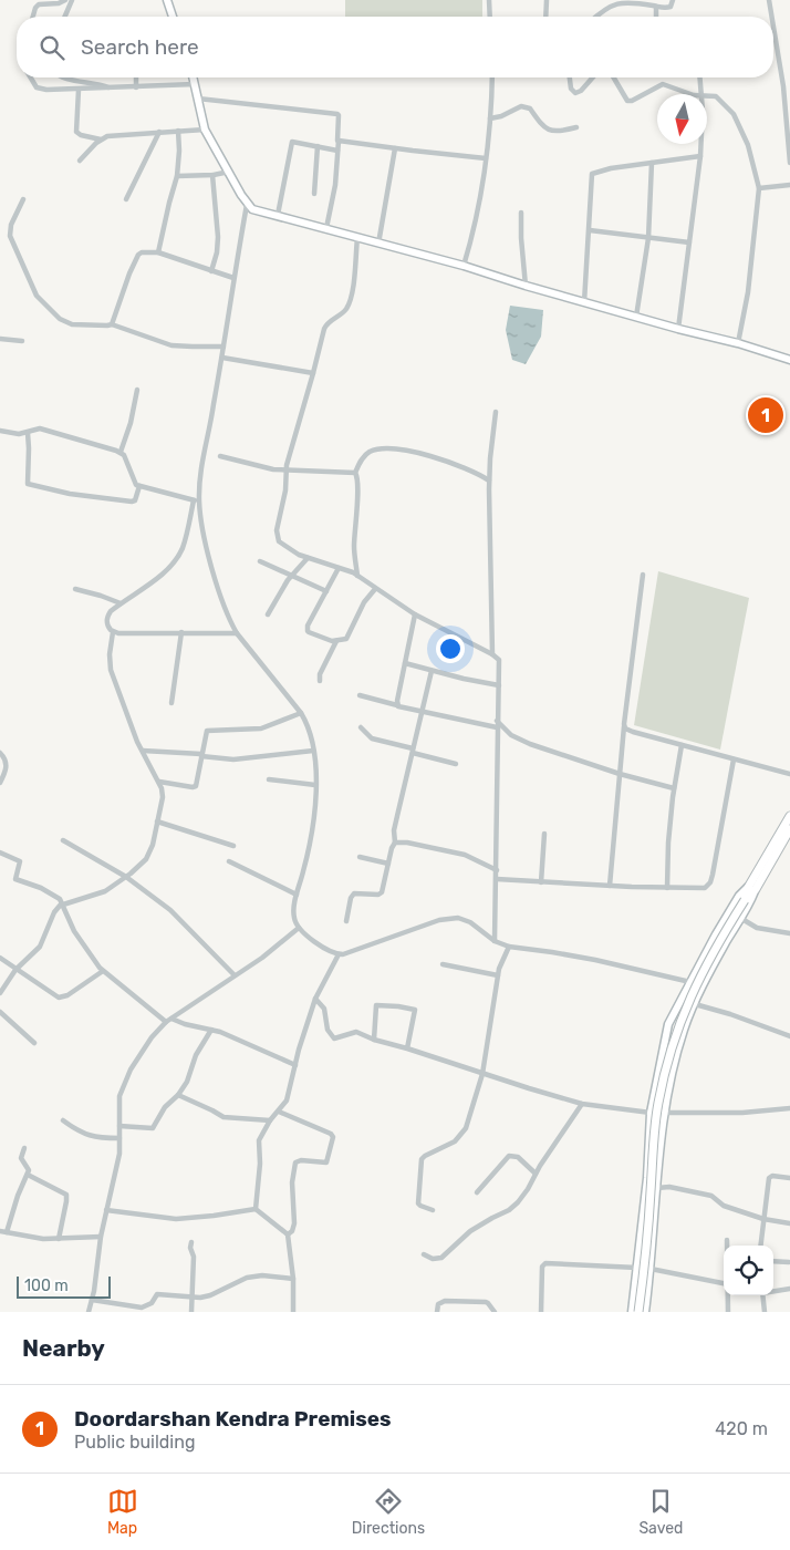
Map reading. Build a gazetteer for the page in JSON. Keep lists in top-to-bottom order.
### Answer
{
  "scale_bar": "100 m",
  "north": "bottom",
  "page": {
    "search": "Search here",
    "pins": "1",
    "scale": "100 m",
    "heading": "Nearby",
    "list": [
      {
        "mark": "1",
        "name": "Doordarshan Kendra Premises",
        "note": "Public building",
        "value": "420 m"
      }
    ],
    "nav": ["Map", "Directions", "Saved"]
  }
}
